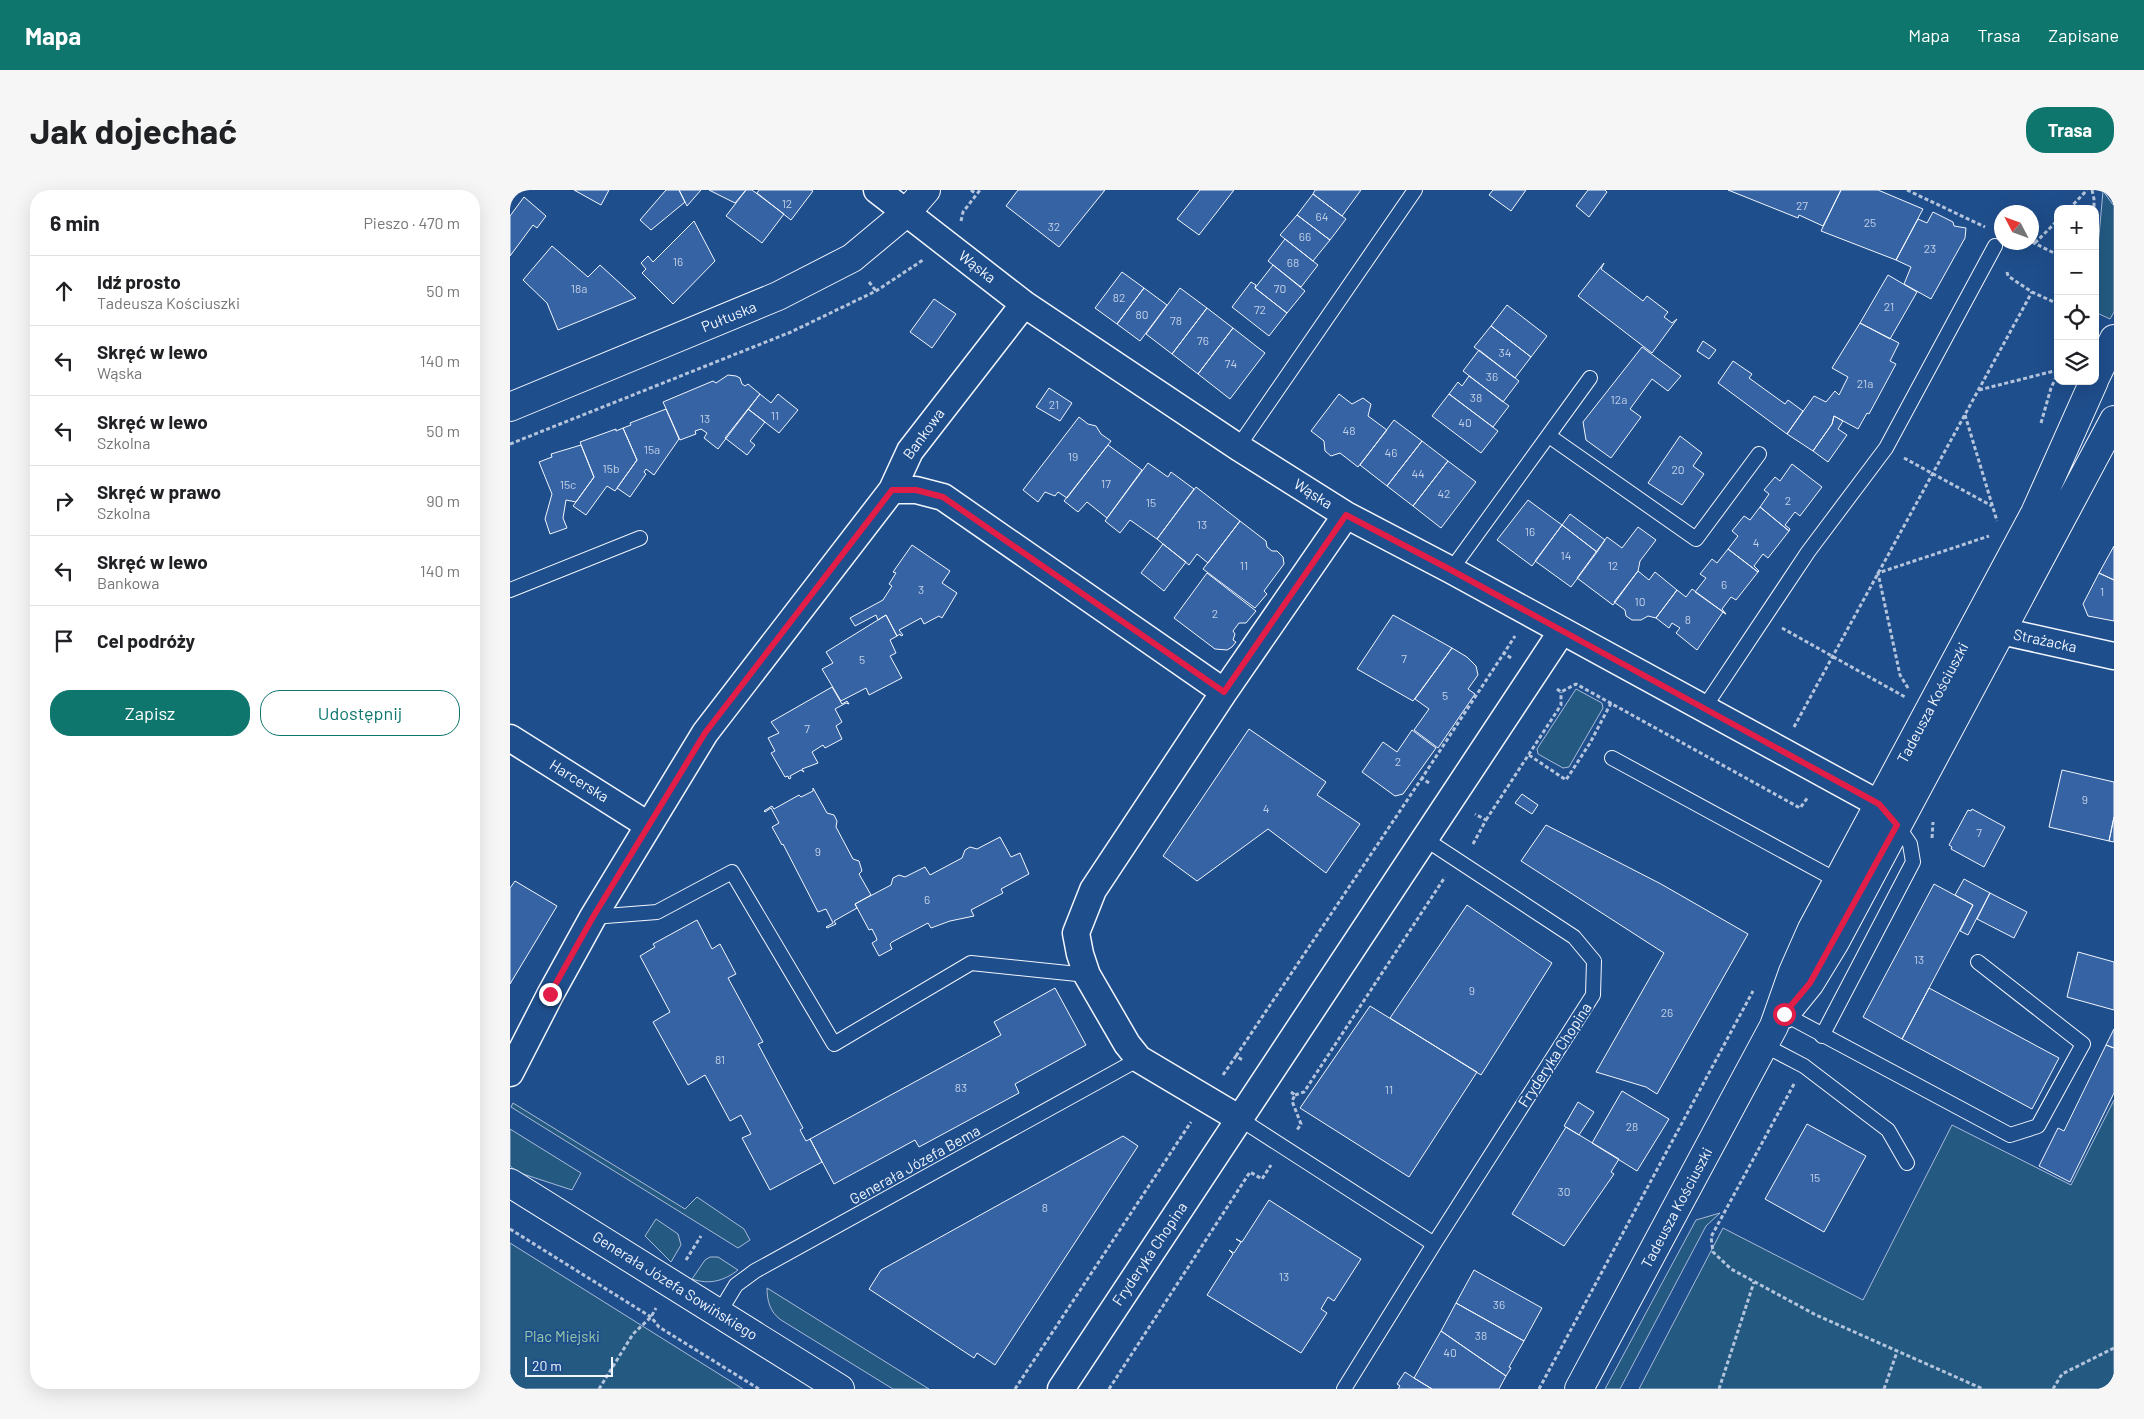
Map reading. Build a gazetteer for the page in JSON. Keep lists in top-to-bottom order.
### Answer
{
  "streets": {
    "main road": ["Pułtuska", "Tadeusza Kościuszki", "Generała Józefa Sowińskiego"],
    "street": [
      "Wąska",
      "Bankowa",
      "Strażacka",
      "Harcerska",
      "Fryderyka Chopina"
    ],
    "lane": ["Generała Józefa Bema"]
  },
  "crossings": [
    ["Wąska", "Pułtuska"],
    ["Wąska", "Bankowa"],
    ["Wąska", "Tadeusza Kościuszki"],
    ["Wąska", "Fryderyka Chopina"],
    ["Bankowa", "Harcerska"],
    ["Strażacka", "Tadeusza Kościuszki"],
    ["Generała Józefa Bema", "Generała Józefa Sowińskiego"]
  ],
  "parks": ["Plac Miejski"],
  "house_numbers": [
    "12",
    "27",
    "64",
    "25",
    "32",
    "66",
    "23",
    "16",
    "68",
    "18a",
    "70",
    "82",
    "21",
    "72",
    "80",
    "78",
    "76",
    "34",
    "74",
    "36",
    "21a",
    "38",
    "12a",
    "21",
    "11",
    "13",
    "40",
    "48",
    "15a",
    "46",
    "19",
    "15b",
    "20",
    "44",
    "17",
    "15c",
    "42",
    "2",
    "15",
    "13",
    "16",
    "4",
    "14",
    "11",
    "12",
    "6",
    "3",
    "1",
    "10",
    "2",
    "8",
    "7",
    "5",
    "5",
    "7",
    "2",
    "9",
    "4",
    "7",
    "9",
    "6",
    "13",
    "9",
    "26",
    "81",
    "83",
    "11",
    "28",
    "15",
    "30",
    "8",
    "13",
    "36",
    "38",
    "40"
  ],
  "scale_bar": "20 m",
  "north": "top left",
  "page": {
    "header": "Mapa",
    "nav": ["Mapa", "Trasa", "Zapisane"],
    "buttons": [
      "Trasa",
      ["Zapisz", "Udostępnij"]
    ],
    "title": "Jak dojechać",
    "heading": ["6 min", "Pieszo · 470 m"],
    "map_buttons": ["+", "−"],
    "list": [
      ["Idź prosto", "Tadeusza Kościuszki", "50 m"],
      ["Skręć w lewo", "Wąska", "140 m"],
      ["Skręć w lewo", "Szkolna", "50 m"],
      ["Skręć w prawo", "Szkolna", "90 m"],
      ["Skręć w lewo", "Bankowa", "140 m"],
      "Cel podróży"
    ],
    "scale": "20 m"
  }
}
